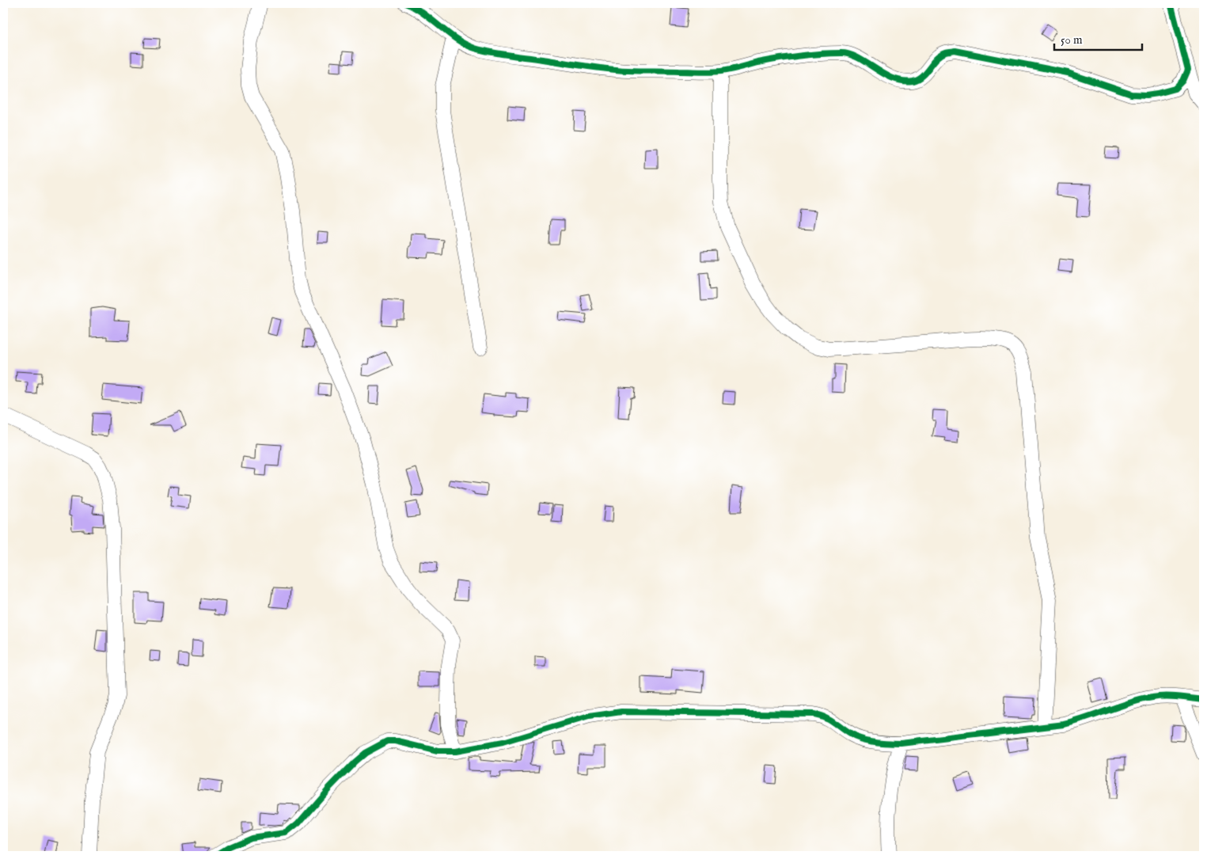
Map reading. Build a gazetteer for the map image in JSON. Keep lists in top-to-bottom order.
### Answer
{
  "scale_bar": "50 m"
}
